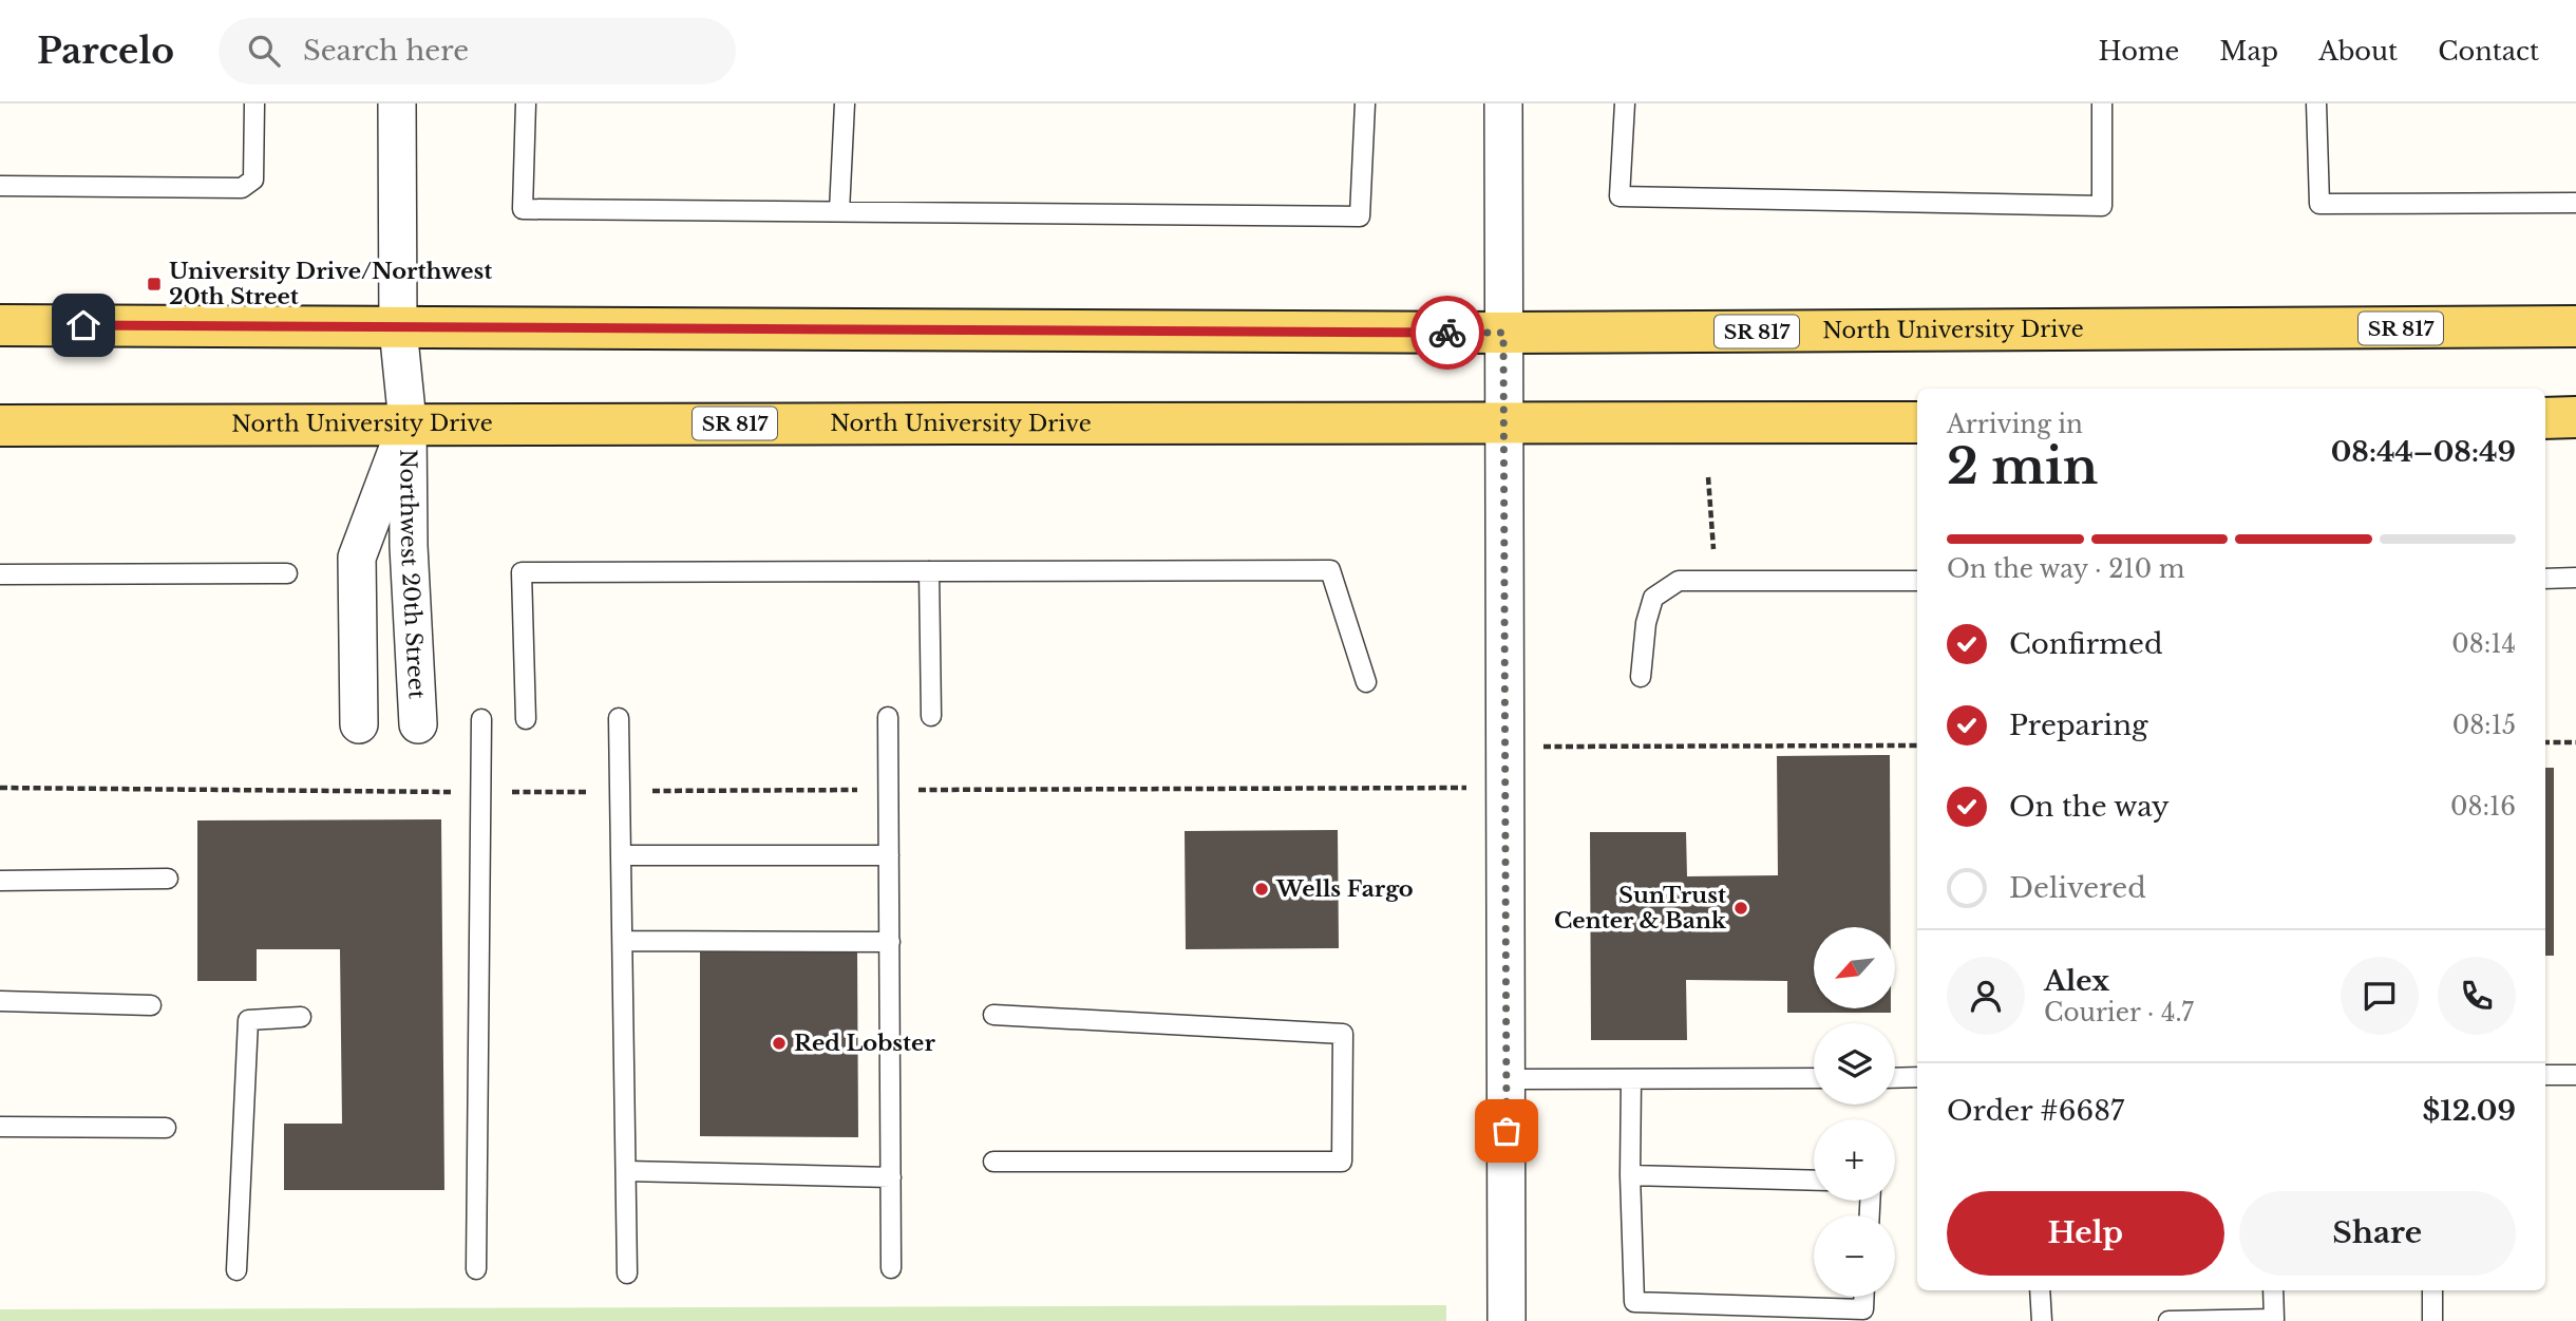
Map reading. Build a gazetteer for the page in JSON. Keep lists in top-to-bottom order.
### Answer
{
  "streets": {
    "main road": ["SR 817", "North University Drive"],
    "street": ["Northwest 20th Street"]
  },
  "crossings": [
    ["North University Drive", "Northwest 20th Street"]
  ],
  "places": {
    "transit": ["University Drive/Northwest 20th Street"],
    "other": ["Wells Fargo", "SunTrust Center & Bank", "Red Lobster"]
  },
  "north": "bottom left",
  "page": {
    "header": "Parcelo",
    "search": "Search here",
    "nav": [
      "Home",
      "Map",
      "About",
      "Contact"
    ],
    "heading": ["2 min", "Arriving in", "08:44–08:49"],
    "panel": [
      "Alex",
      "Courier · 4.7",
      "Order #6687",
      "$12.09"
    ],
    "bar": "On the way · 210 m",
    "list": [
      ["Confirmed", "08:14"],
      ["Preparing", "08:15"],
      ["On the way", "08:16"],
      "Delivered"
    ],
    "map_buttons": ["+", "−"],
    "buttons": ["Help", "Share"]
  }
}
